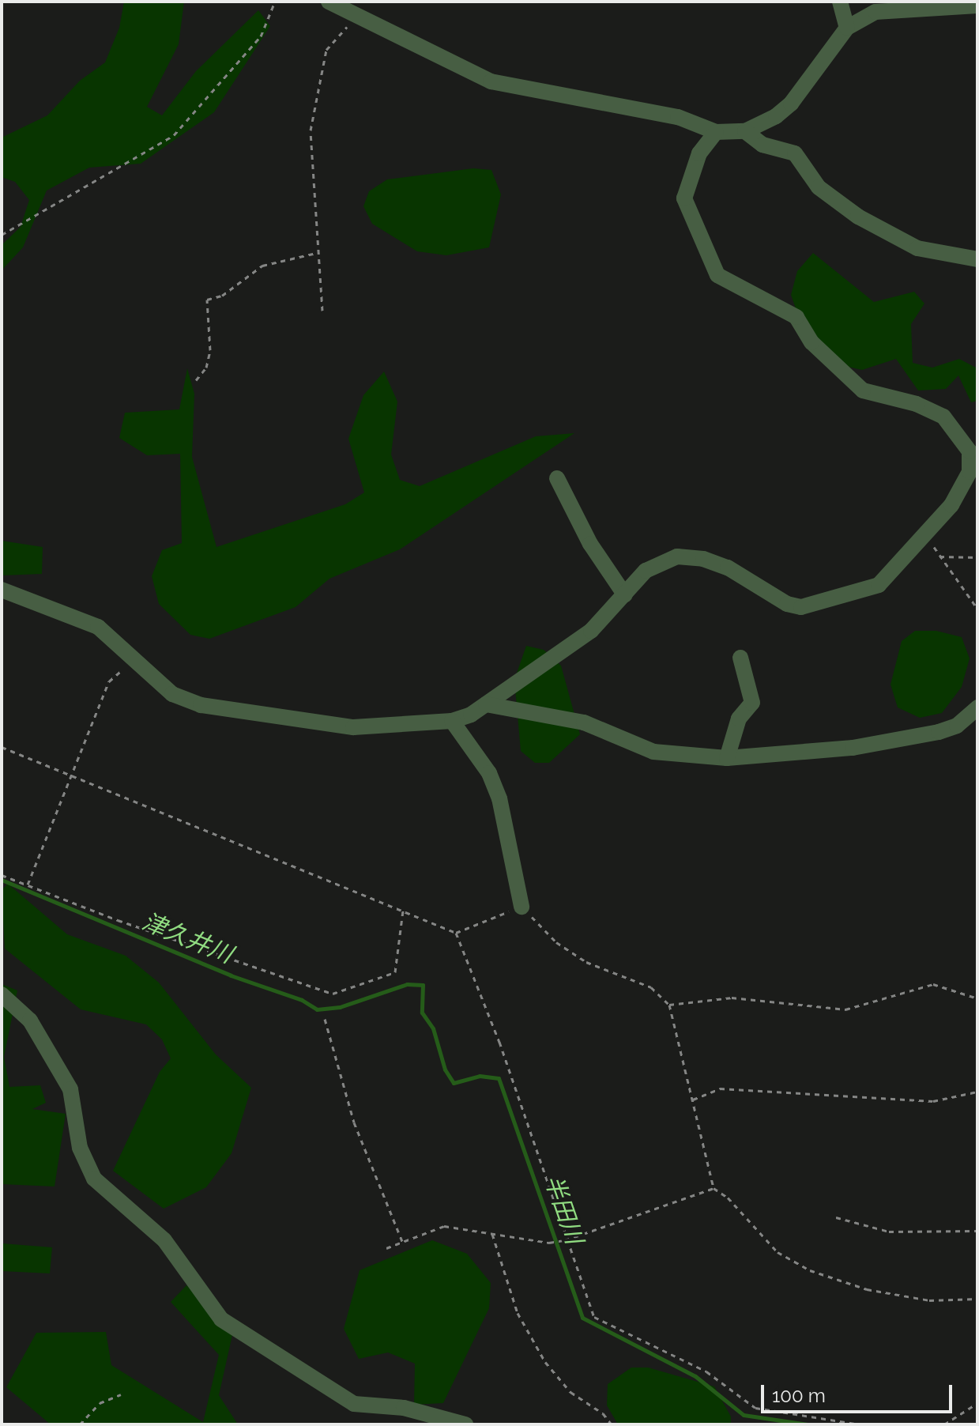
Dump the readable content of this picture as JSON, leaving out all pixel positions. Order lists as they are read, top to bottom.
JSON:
{
  "water": ["津久井川", "半田川"],
  "scale_bar": "100 m"
}
